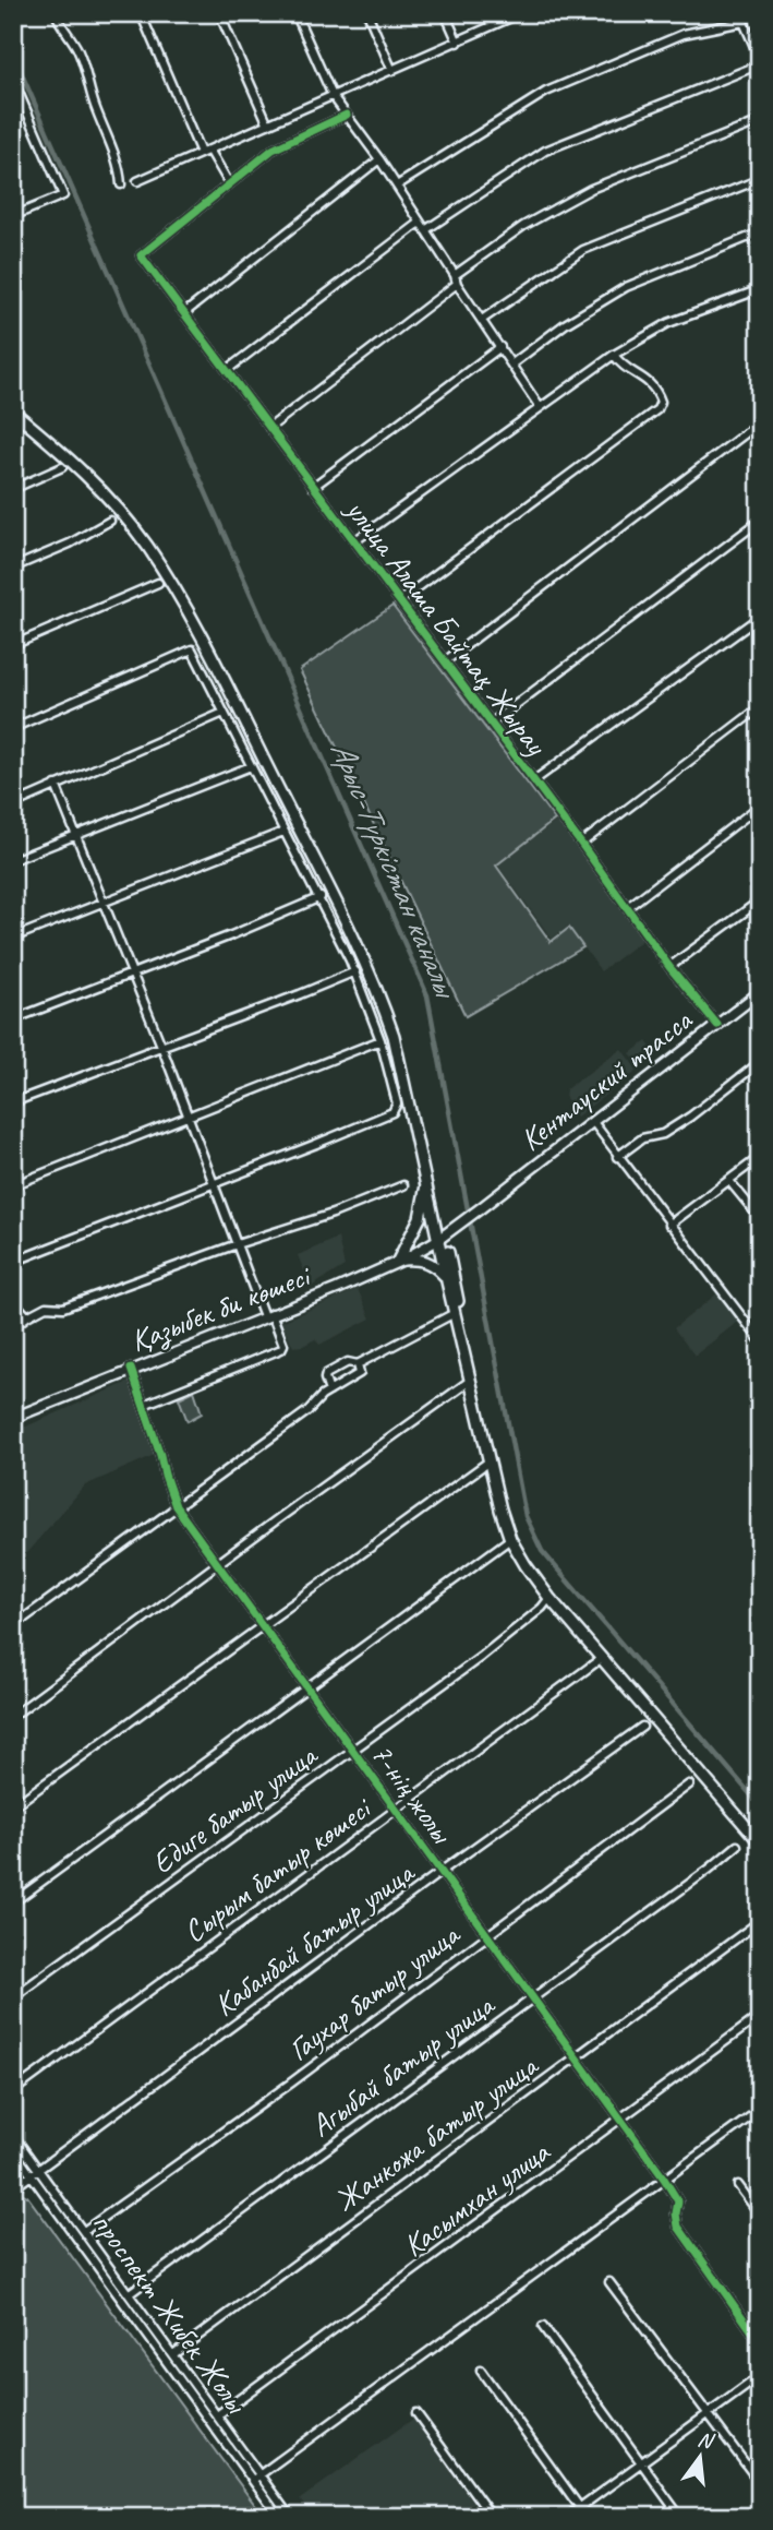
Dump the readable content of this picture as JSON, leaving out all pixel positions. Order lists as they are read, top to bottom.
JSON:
{
  "streets": {
    "main road": ["Кентауский трасса", "Қазыбек би көшесі"],
    "street": [
      "улица Алаша Байтақ Жырау",
      "7-нің жолы",
      "Едиге батыр улица",
      "Сырым батыр көшесі",
      "Кабанбай батыр улица",
      "Гаухар батыр улица",
      "Агыбай батыр улица",
      "Жанкожа батыр улица",
      "Касымхан улица",
      "проспект Жибек Жолы"
    ]
  },
  "crossings": [
    ["улица Алаша Байтақ Жырау", "Кентауский трасса"],
    ["Кентауский трасса", "Қазыбек би көшесі"],
    ["Қазыбек би көшесі", "7-нің жолы"],
    ["7-нің жолы", "Едиге батыр улица"],
    ["7-нің жолы", "Сырым батыр көшесі"],
    ["7-нің жолы", "Кабанбай батыр улица"],
    ["7-нің жолы", "Гаухар батыр улица"],
    ["7-нің жолы", "Агыбай батыр улица"],
    ["7-нің жолы", "Жанкожа батыр улица"],
    ["7-нің жолы", "Касымхан улица"],
    ["Кабанбай батыр улица", "проспект Жибек Жолы"],
    ["Гаухар батыр улица", "проспект Жибек Жолы"],
    ["Агыбай батыр улица", "проспект Жибек Жолы"],
    ["Жанкожа батыр улица", "проспект Жибек Жолы"],
    ["Касымхан улица", "проспект Жибек Жолы"]
  ],
  "water": ["Арыс-Түркістан каналы"],
  "north": "top"
}
